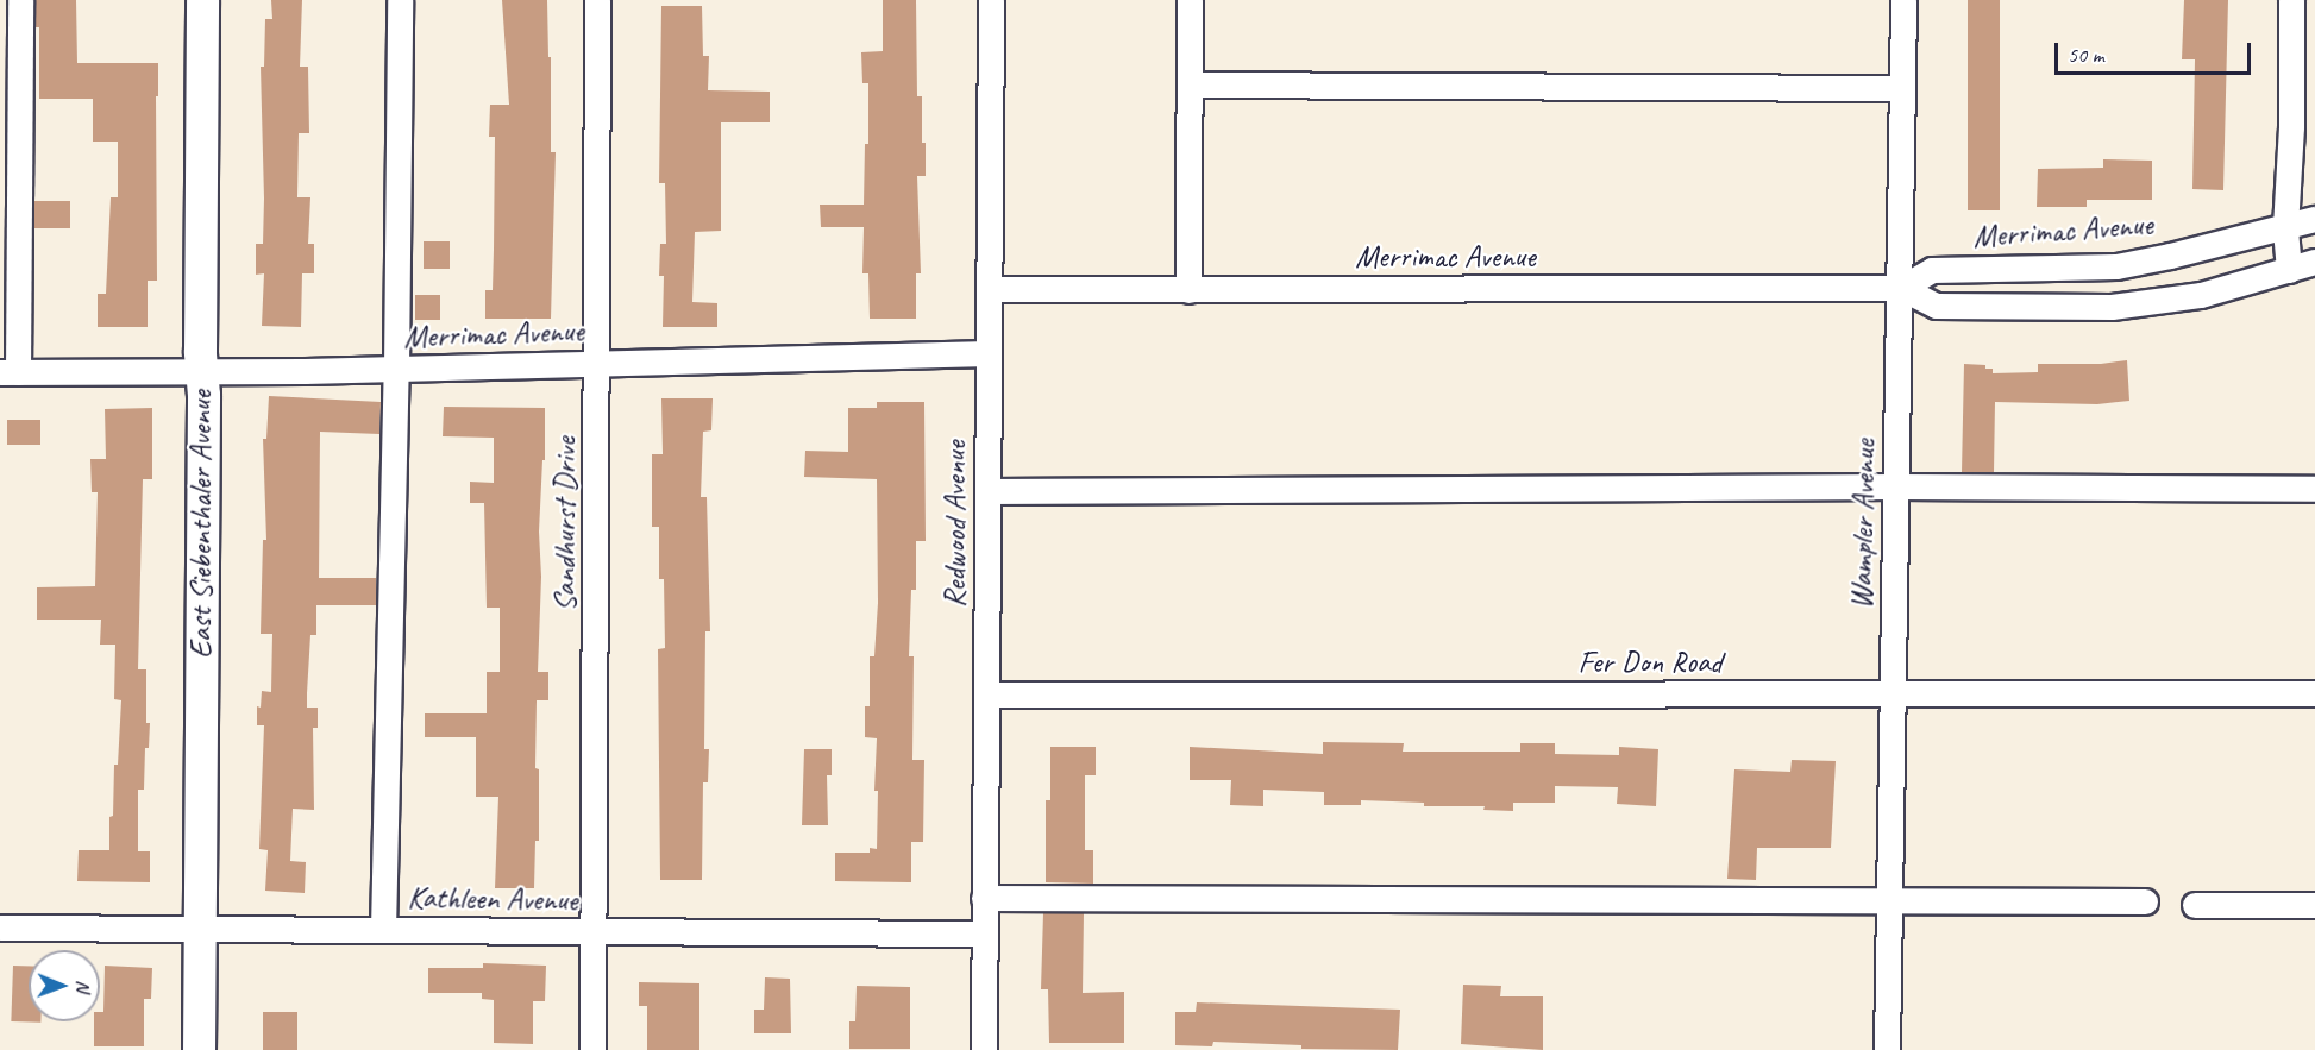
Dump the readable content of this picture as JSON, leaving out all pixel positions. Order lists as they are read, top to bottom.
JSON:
{
  "streets": {
    "main road": ["East Siebenthaler Avenue"],
    "street": [
      "Merrimac Avenue",
      "Sandhurst Drive",
      "Redwood Avenue",
      "Wampler Avenue",
      "Fer Don Road",
      "Kathleen Avenue"
    ]
  },
  "crossings": [
    ["Merrimac Avenue", "East Siebenthaler Avenue"],
    ["Merrimac Avenue", "Sandhurst Drive"],
    ["Merrimac Avenue", "Redwood Avenue"],
    ["Merrimac Avenue", "Wampler Avenue"],
    ["East Siebenthaler Avenue", "Kathleen Avenue"],
    ["Sandhurst Drive", "Kathleen Avenue"],
    ["Redwood Avenue", "Fer Don Road"],
    ["Redwood Avenue", "Kathleen Avenue"],
    ["Wampler Avenue", "Fer Don Road"]
  ],
  "scale_bar": "50 m",
  "north": "right"
}
